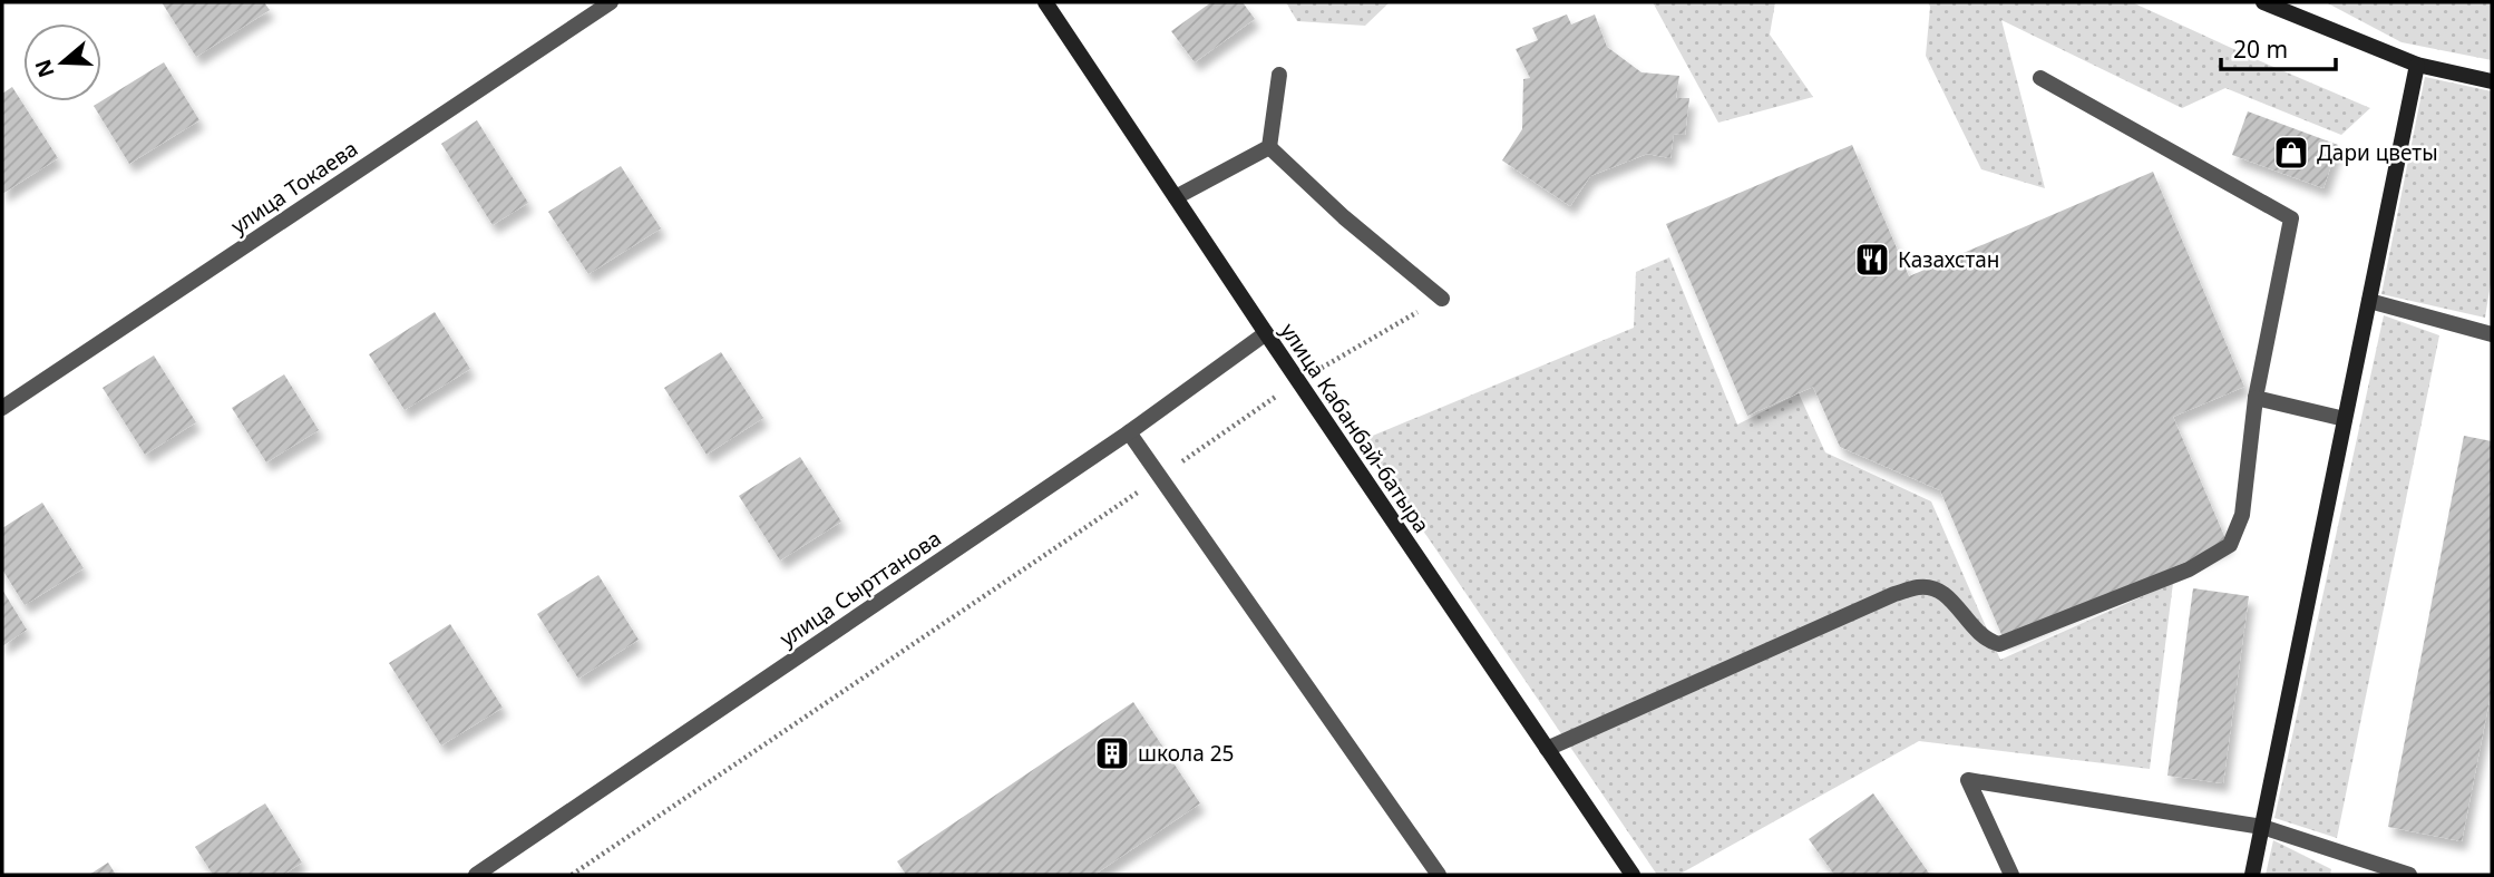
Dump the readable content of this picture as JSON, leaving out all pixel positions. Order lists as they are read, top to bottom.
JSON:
{
  "streets": {
    "main road": ["улица Кабанбай-батыра"],
    "street": ["улица Токаева", "улица Сырттанова"]
  },
  "crossings": [
    ["улица Кабанбай-батыра", "улица Сырттанова"]
  ],
  "places": {
    "shop": ["Дари цветы"],
    "restaurant": ["Казахстан"],
    "building": ["школа 25"]
  },
  "scale_bar": "20 m",
  "north": "left"
}
